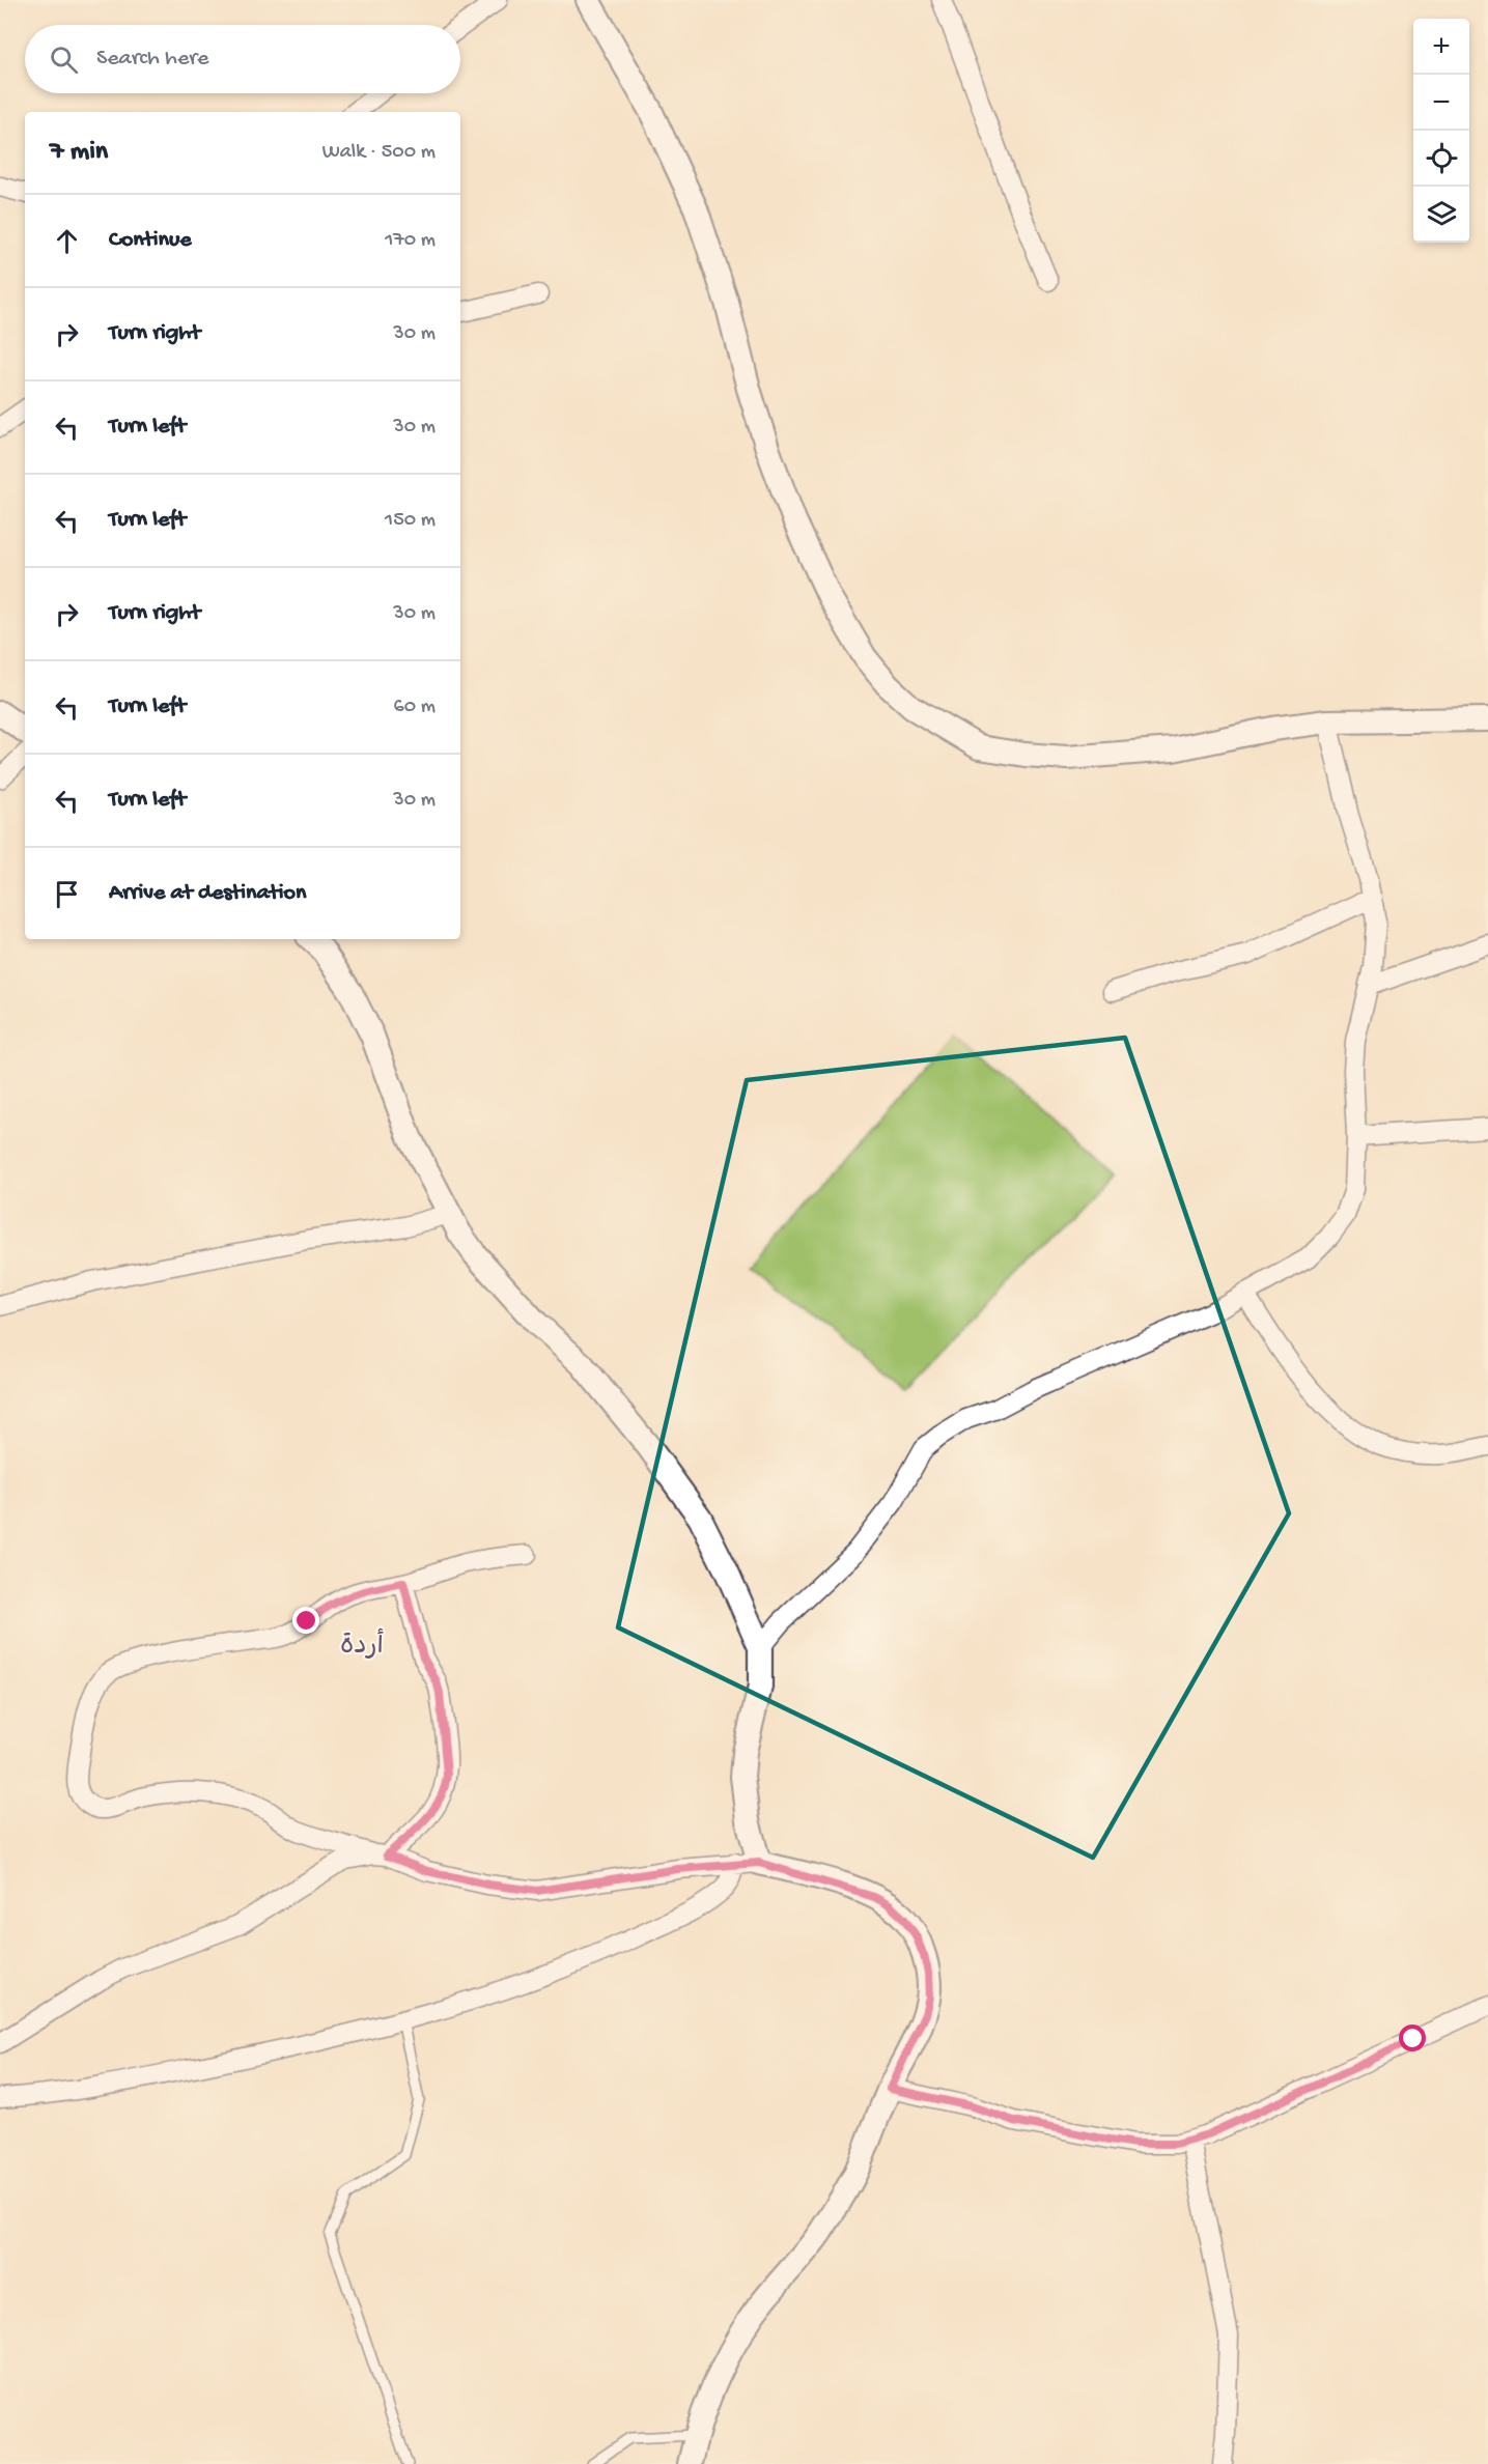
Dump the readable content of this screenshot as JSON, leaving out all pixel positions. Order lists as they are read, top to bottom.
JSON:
{
  "districts": ["أردة"],
  "page": {
    "map_buttons": ["+", "−"],
    "search": "Search here",
    "heading": ["7 min", "Walk · 500 m"],
    "list": [
      ["Continue", "170 m"],
      ["Turn right", "30 m"],
      ["Turn left", "30 m"],
      ["Turn left", "150 m"],
      ["Turn right", "30 m"],
      ["Turn left", "60 m"],
      ["Turn left", "30 m"],
      "Arrive at destination"
    ]
  }
}
